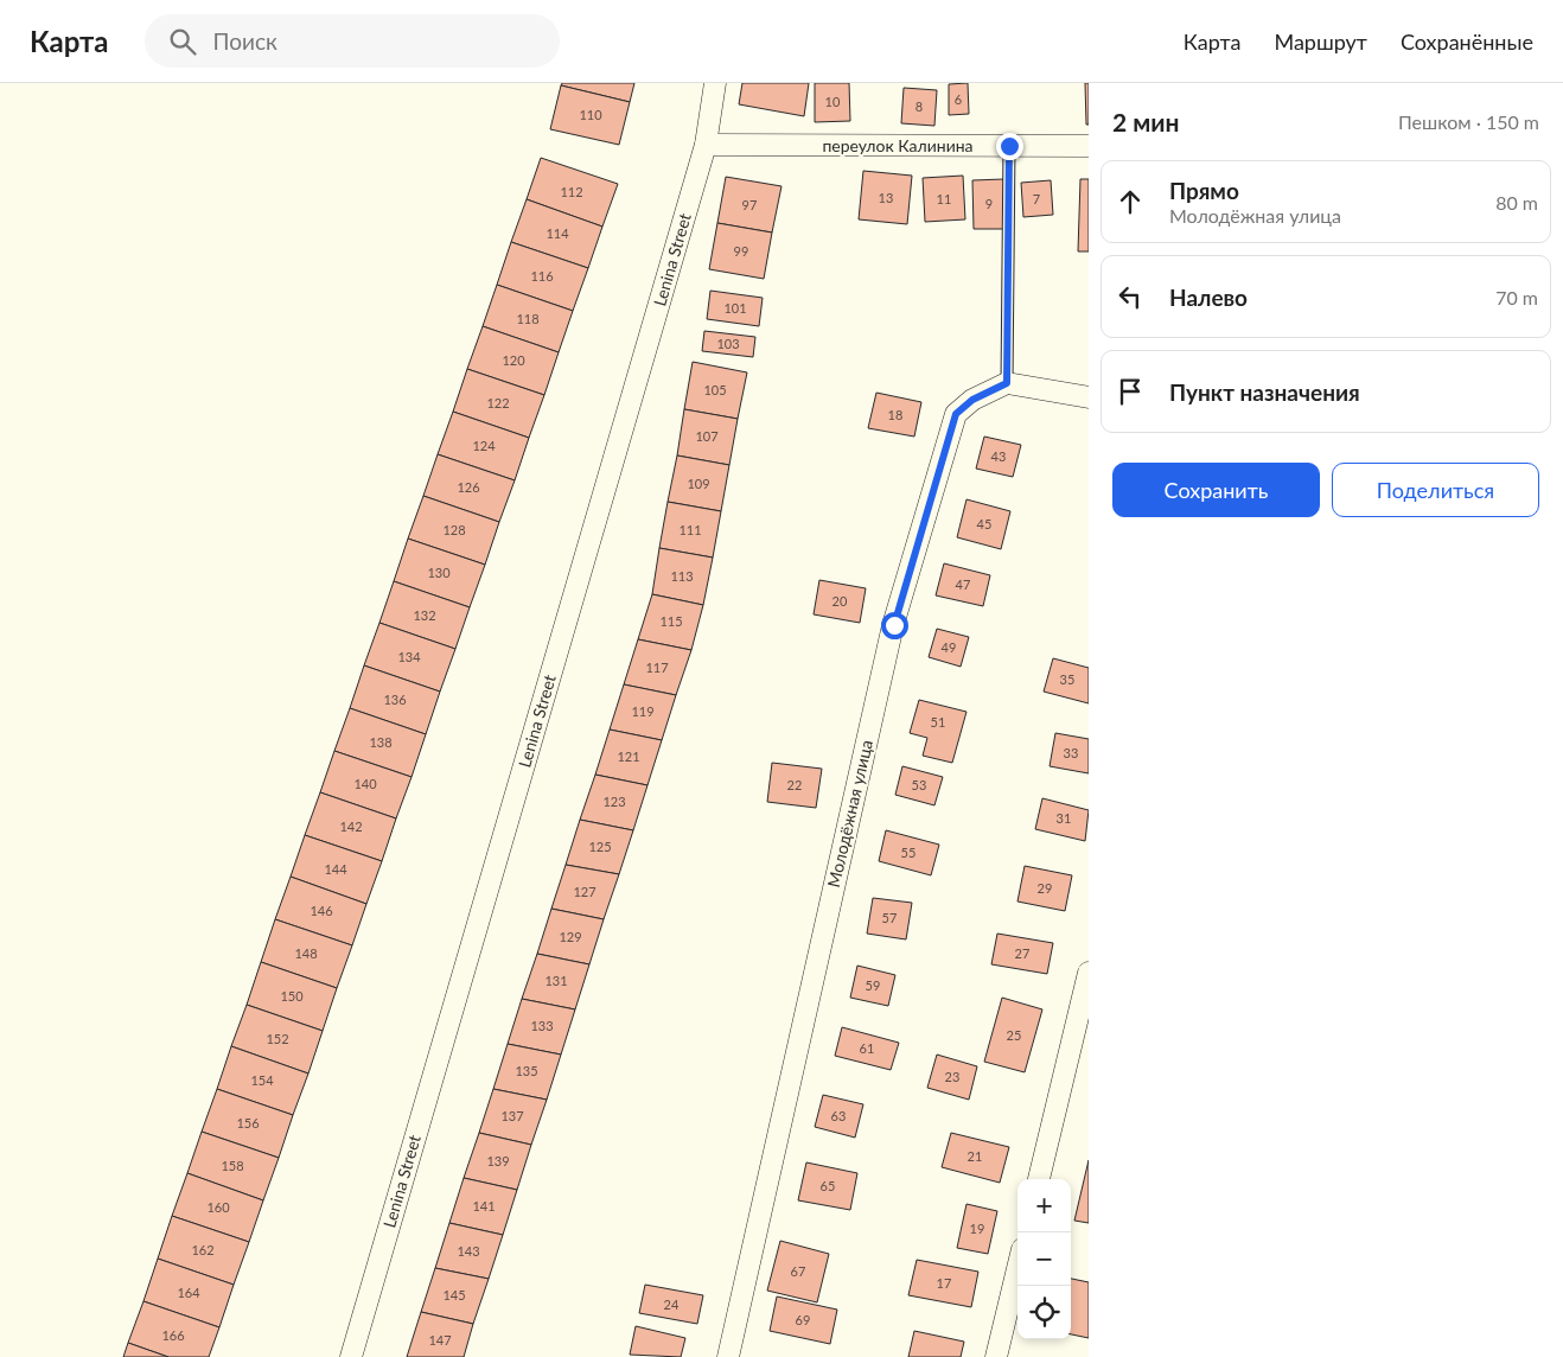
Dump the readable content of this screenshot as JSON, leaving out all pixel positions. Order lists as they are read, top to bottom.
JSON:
{
  "streets": {
    "street": ["переулок Калинина", "Lenina Street", "Молодёжная улица"]
  },
  "crossings": [
    ["переулок Калинина", "Lenina Street"]
  ],
  "house_numbers": [
    "6",
    "10",
    "8",
    "110",
    "112",
    "13",
    "11",
    "7",
    "9",
    "97",
    "114",
    "99",
    "116",
    "101",
    "118",
    "103",
    "120",
    "105",
    "122",
    "18",
    "107",
    "124",
    "43",
    "109",
    "126",
    "45",
    "128",
    "111",
    "130",
    "113",
    "47",
    "20",
    "132",
    "115",
    "49",
    "134",
    "117",
    "35",
    "136",
    "119",
    "51",
    "138",
    "33",
    "121",
    "140",
    "22",
    "53",
    "123",
    "31",
    "142",
    "125",
    "55",
    "144",
    "29",
    "127",
    "146",
    "57",
    "129",
    "148",
    "27",
    "131",
    "59",
    "150",
    "133",
    "25",
    "152",
    "61",
    "135",
    "23",
    "154",
    "137",
    "63",
    "156",
    "21",
    "139",
    "158",
    "65",
    "141",
    "160",
    "19",
    "162",
    "143",
    "67",
    "17",
    "164",
    "145",
    "24",
    "69",
    "166",
    "147"
  ],
  "page": {
    "header": "Карта",
    "search": "Поиск",
    "nav": ["Карта", "Маршрут", "Сохранённые"],
    "heading": ["2 мин", "Пешком · 150 m"],
    "list": [
      ["Прямо", "Молодёжная улица", "80 m"],
      ["Налево", "70 m"],
      "Пункт назначения"
    ],
    "buttons": ["Сохранить", "Поделиться"],
    "map_buttons": ["+", "−"]
  }
}
